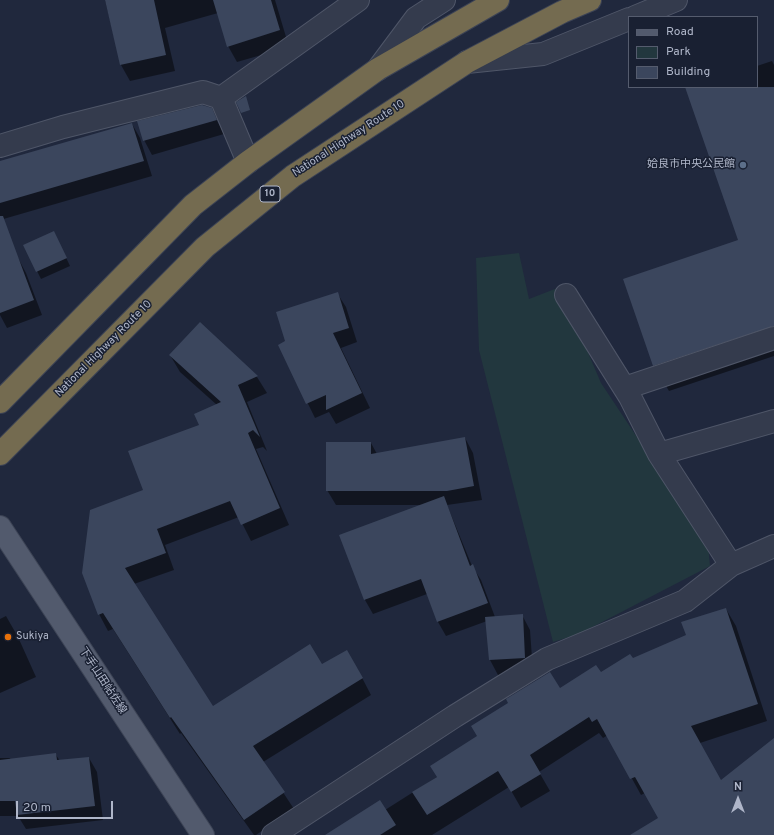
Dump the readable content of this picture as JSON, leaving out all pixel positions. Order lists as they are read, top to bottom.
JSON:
{
  "streets": {
    "highway": ["National Highway Route 10", "10"],
    "main road": ["下手山田帖佐線"]
  },
  "places": ["姶良市中央公民館", "Sukiya"],
  "legend": ["Road", "Park", "Building"],
  "scale_bar": "20 m",
  "north": "top"
}
